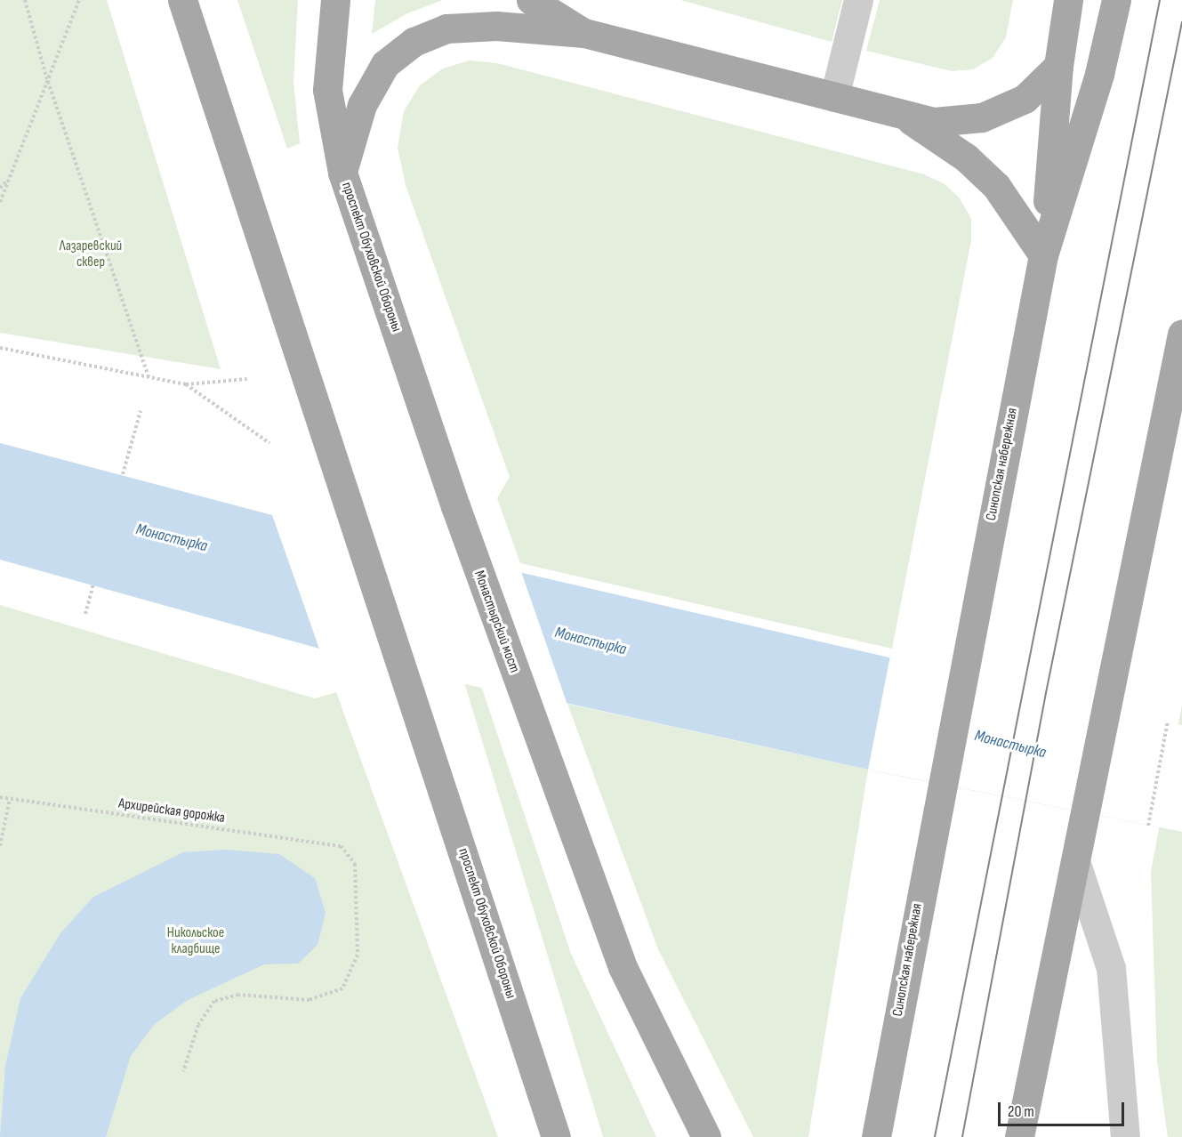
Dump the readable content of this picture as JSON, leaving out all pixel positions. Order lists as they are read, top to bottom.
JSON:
{
  "streets": {
    "main road": ["проспект Обуховской Обороны", "Синопская набережная", "Монастырский мост"],
    "path": ["Архирейская дорожка"]
  },
  "crossings": [
    ["проспект Обуховской Обороны", "Монастырский мост"]
  ],
  "water": ["Монастырка"],
  "parks": ["Лазаревский сквер", "Никольское кладбище"],
  "scale_bar": "20 m"
}
